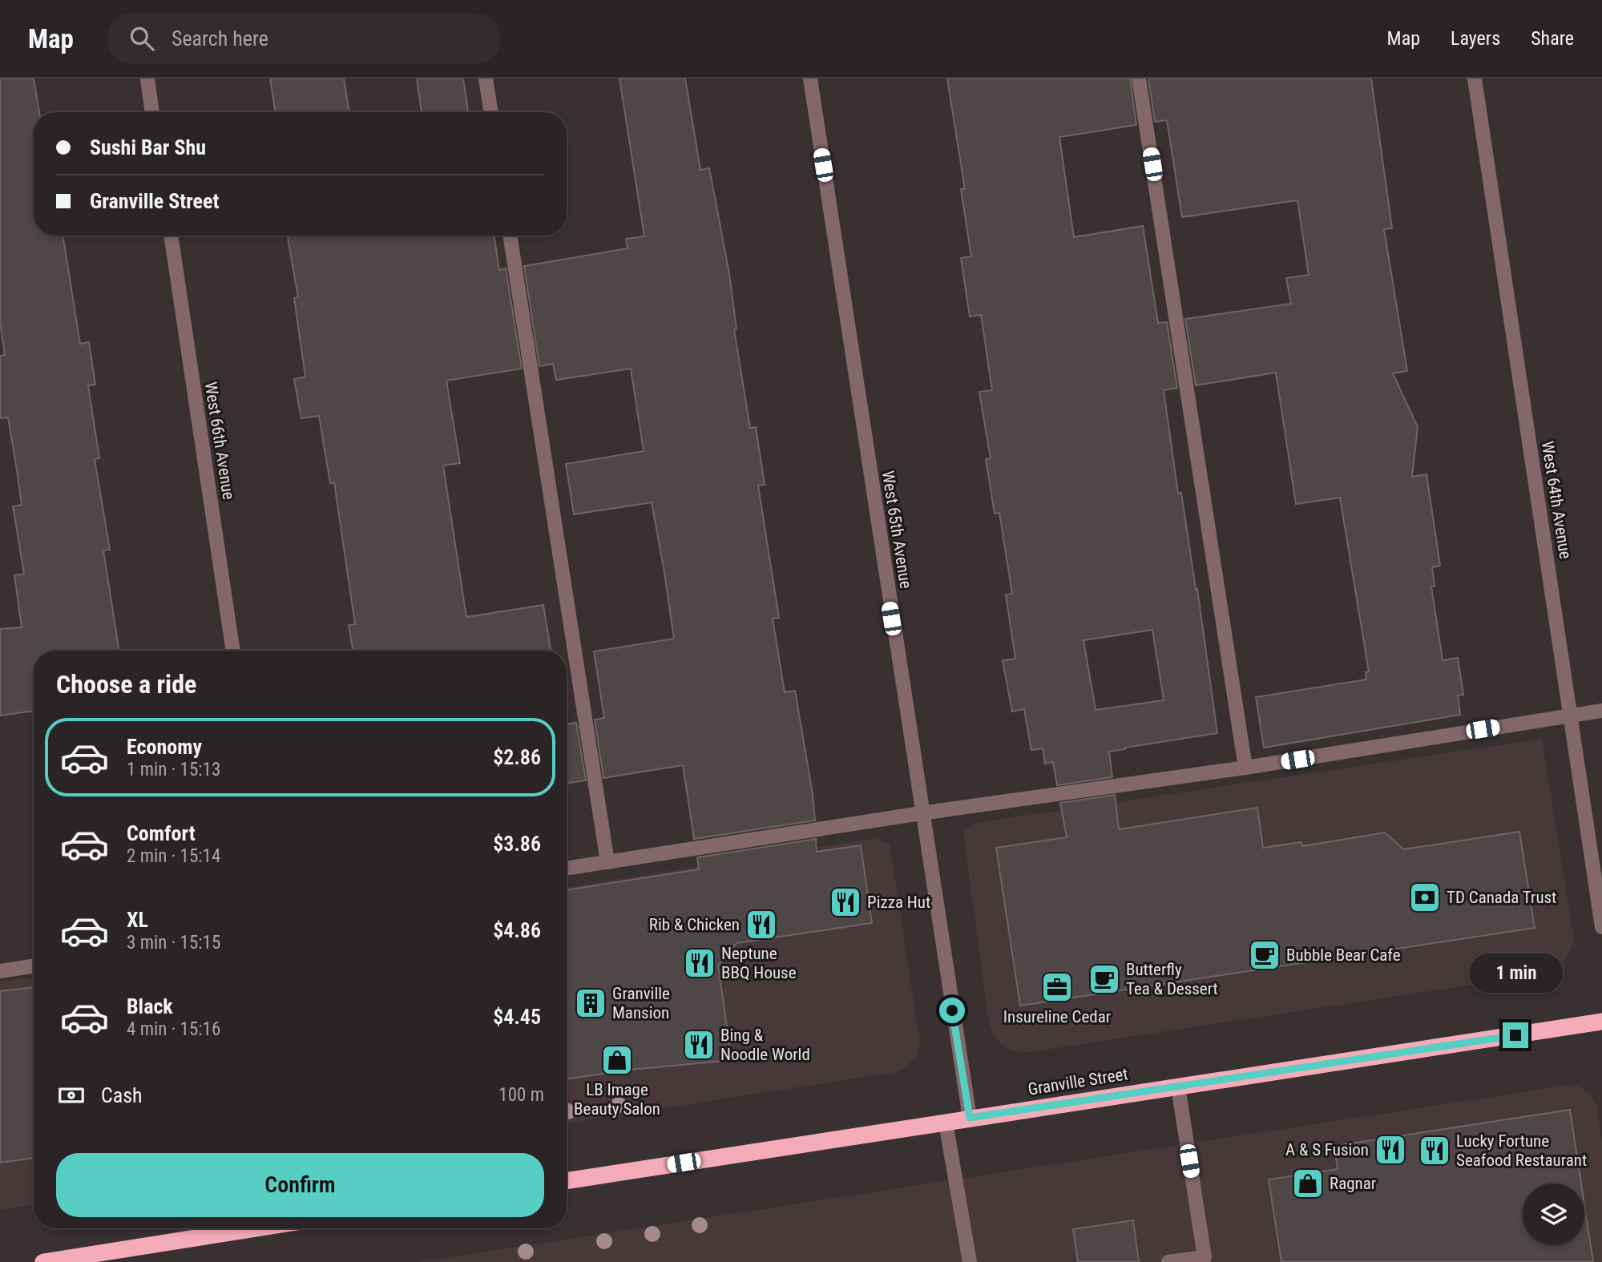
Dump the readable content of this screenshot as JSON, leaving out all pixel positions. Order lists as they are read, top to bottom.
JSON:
{
  "streets": {
    "highway": ["Granville Street"],
    "street": ["West 66th Avenue", "West 64th Avenue", "West 65th Avenue"]
  },
  "crossings": [
    ["West 65th Avenue", "Granville Street"]
  ],
  "places": {
    "bank": ["TD Canada Trust"],
    "restaurant": [
      "Pizza Hut",
      "Rib & Chicken",
      "Neptune BBQ House",
      "Bing & Noodle World",
      "A & S Fusion",
      "Lucky Fortune Seafood Restaurant"
    ],
    "cafe": ["Bubble Bear Cafe", "Butterfly Tea & Dessert"],
    "office": ["Insureline Cedar"],
    "building": ["Granville Mansion"],
    "shop": ["LB Image Beauty Salon", "Ragnar"]
  },
  "page": {
    "header": "Map",
    "search": "Search here",
    "nav": ["Map", "Layers", "Share"],
    "banner": ["Sushi Bar Shu", "Granville Street"],
    "heading": "Choose a ride",
    "list": [
      {
        "name": "Economy",
        "note": "1 min · 15:13",
        "value": "$2.86"
      },
      {
        "name": "Comfort",
        "note": "2 min · 15:14",
        "value": "$3.86"
      },
      {
        "name": "XL",
        "note": "3 min · 15:15",
        "value": "$4.86"
      },
      {
        "name": "Black",
        "note": "4 min · 15:16",
        "value": "$4.45"
      }
    ],
    "bubble": "1 min",
    "pay": ["Cash", "100 m"],
    "buttons": "Confirm"
  }
}
